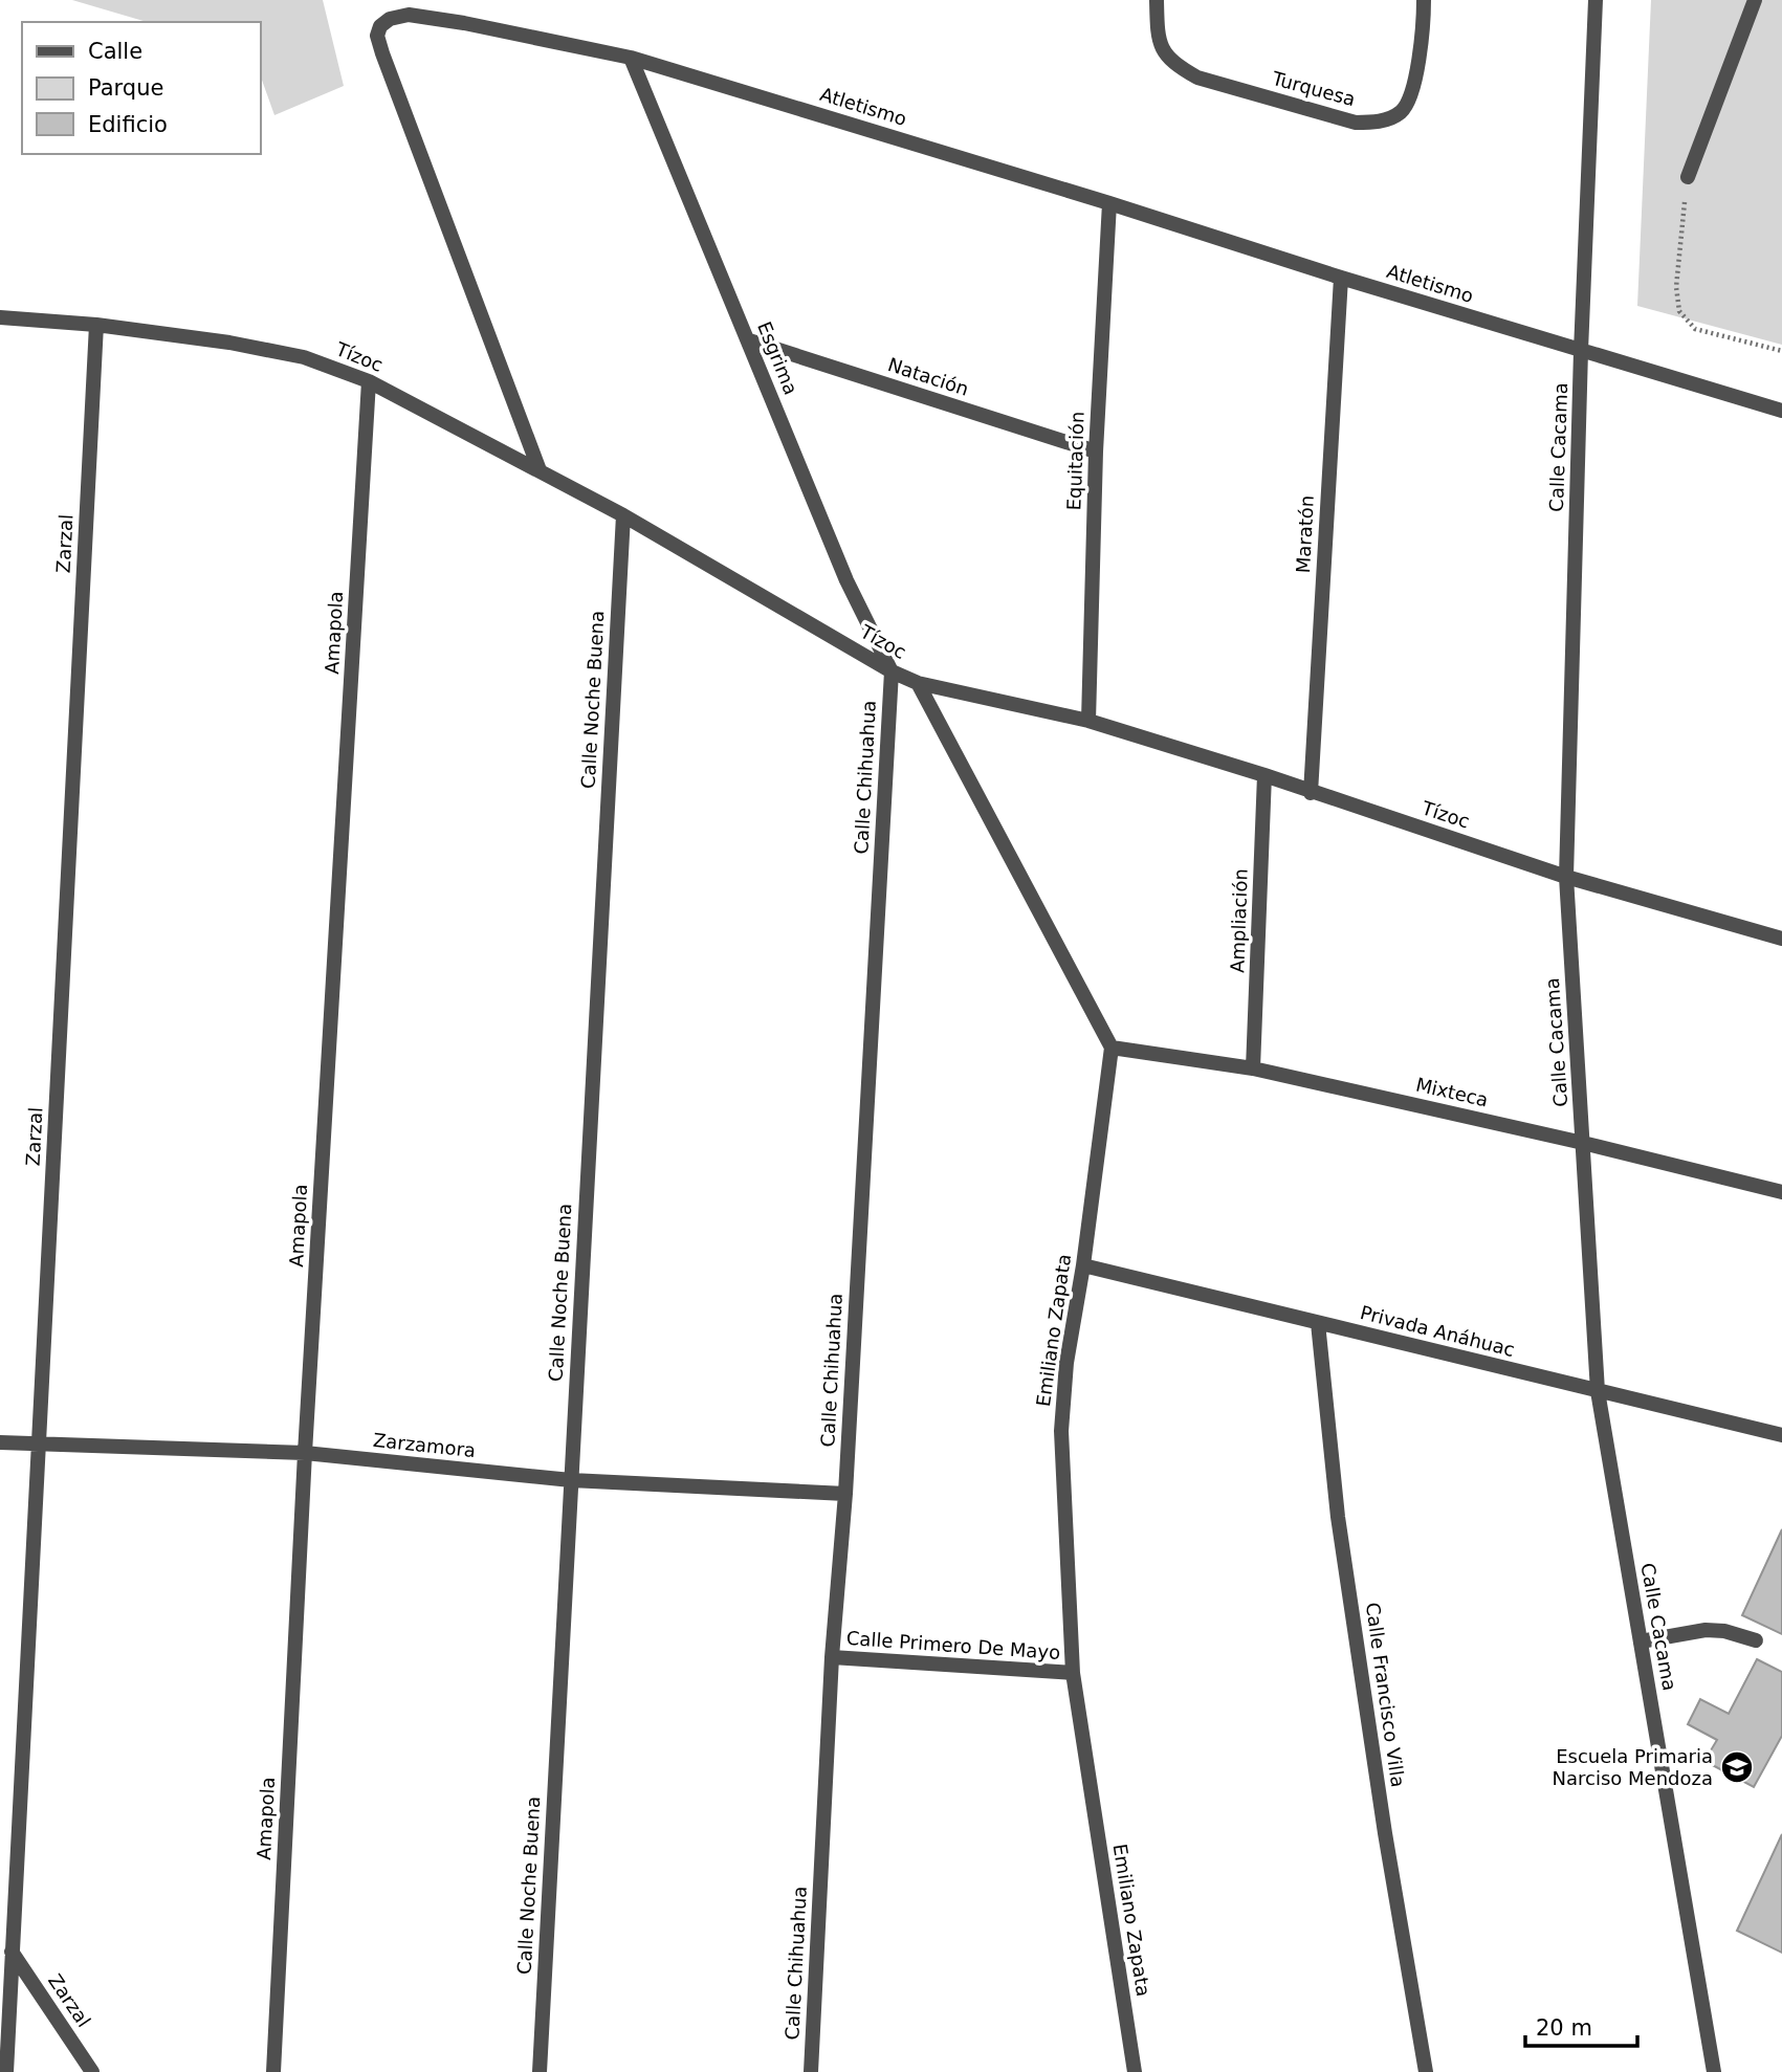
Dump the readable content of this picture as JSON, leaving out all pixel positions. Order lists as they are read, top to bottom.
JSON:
{
  "streets": {
    "street": [
      "Turquesa",
      "Atletismo",
      "Tízoc",
      "Esgrima",
      "Natación",
      "Calle Cacama",
      "Equitación",
      "Maratón",
      "Zarzal",
      "Amapola",
      "Calle Noche Buena",
      "Calle Chihuahua",
      "Ampliación",
      "Mixteca",
      "Emiliano Zapata",
      "Privada Anáhuac",
      "Zarzamora",
      "Calle Primero De Mayo",
      "Calle Francisco Villa"
    ]
  },
  "crossings": [
    ["Atletismo", "Tízoc"],
    ["Atletismo", "Esgrima"],
    ["Atletismo", "Calle Cacama"],
    ["Atletismo", "Equitación"],
    ["Atletismo", "Maratón"],
    ["Tízoc", "Esgrima"],
    ["Tízoc", "Calle Cacama"],
    ["Tízoc", "Equitación"],
    ["Tízoc", "Maratón"],
    ["Tízoc", "Zarzal"],
    ["Tízoc", "Amapola"],
    ["Tízoc", "Calle Noche Buena"],
    ["Tízoc", "Calle Chihuahua"],
    ["Tízoc", "Ampliación"],
    ["Esgrima", "Natación"],
    ["Esgrima", "Calle Chihuahua"],
    ["Natación", "Equitación"],
    ["Calle Cacama", "Mixteca"],
    ["Calle Cacama", "Privada Anáhuac"],
    ["Zarzal", "Zarzamora"],
    ["Amapola", "Zarzamora"],
    ["Calle Noche Buena", "Zarzamora"],
    ["Calle Chihuahua", "Zarzamora"],
    ["Calle Chihuahua", "Calle Primero De Mayo"],
    ["Ampliación", "Mixteca"],
    ["Mixteca", "Emiliano Zapata"],
    ["Emiliano Zapata", "Privada Anáhuac"],
    ["Emiliano Zapata", "Calle Primero De Mayo"],
    ["Privada Anáhuac", "Calle Francisco Villa"]
  ],
  "places": {
    "school or university": ["Escuela Primaria Narciso Mendoza"]
  },
  "legend": ["Calle", "Parque", "Edificio"],
  "scale_bar": "20 m"
}
